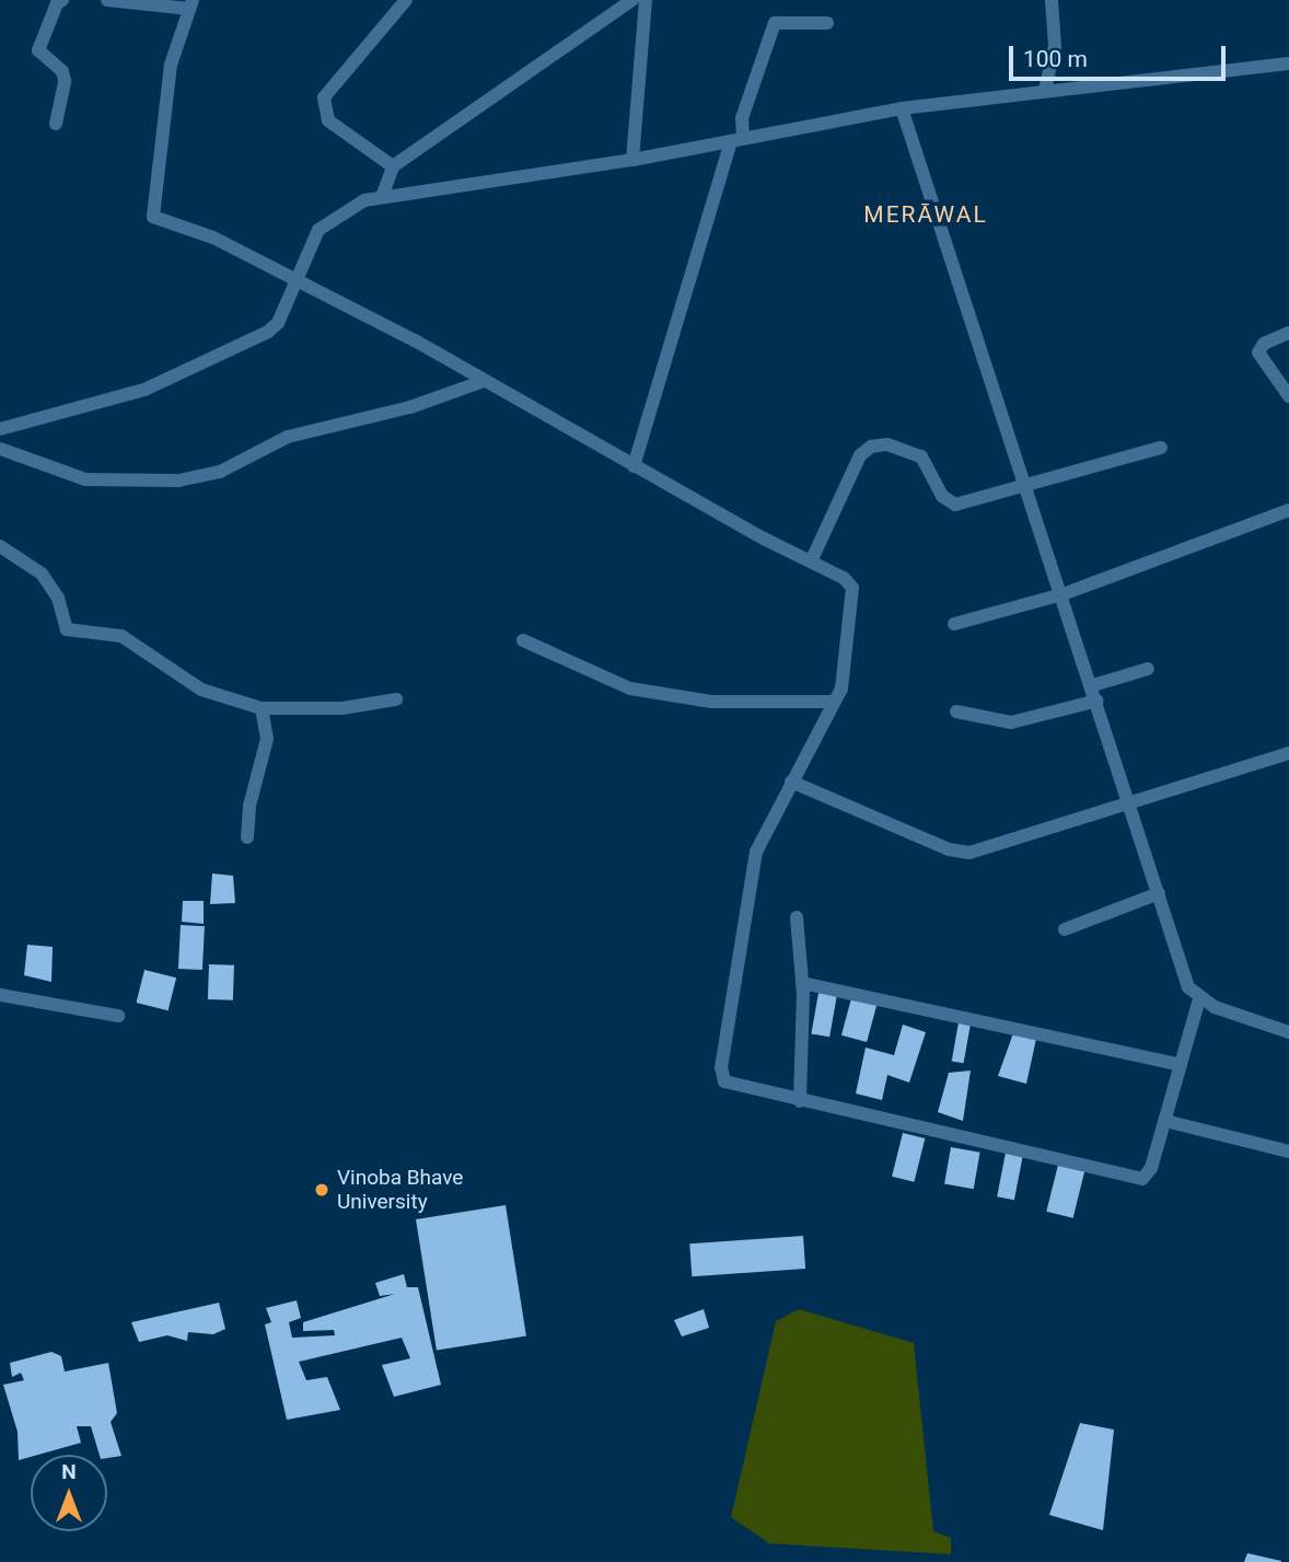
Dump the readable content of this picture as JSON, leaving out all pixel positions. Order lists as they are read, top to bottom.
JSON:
{
  "districts": ["MERĀWAL"],
  "places": ["Vinoba Bhave University"],
  "scale_bar": "100 m",
  "north": "top"
}
